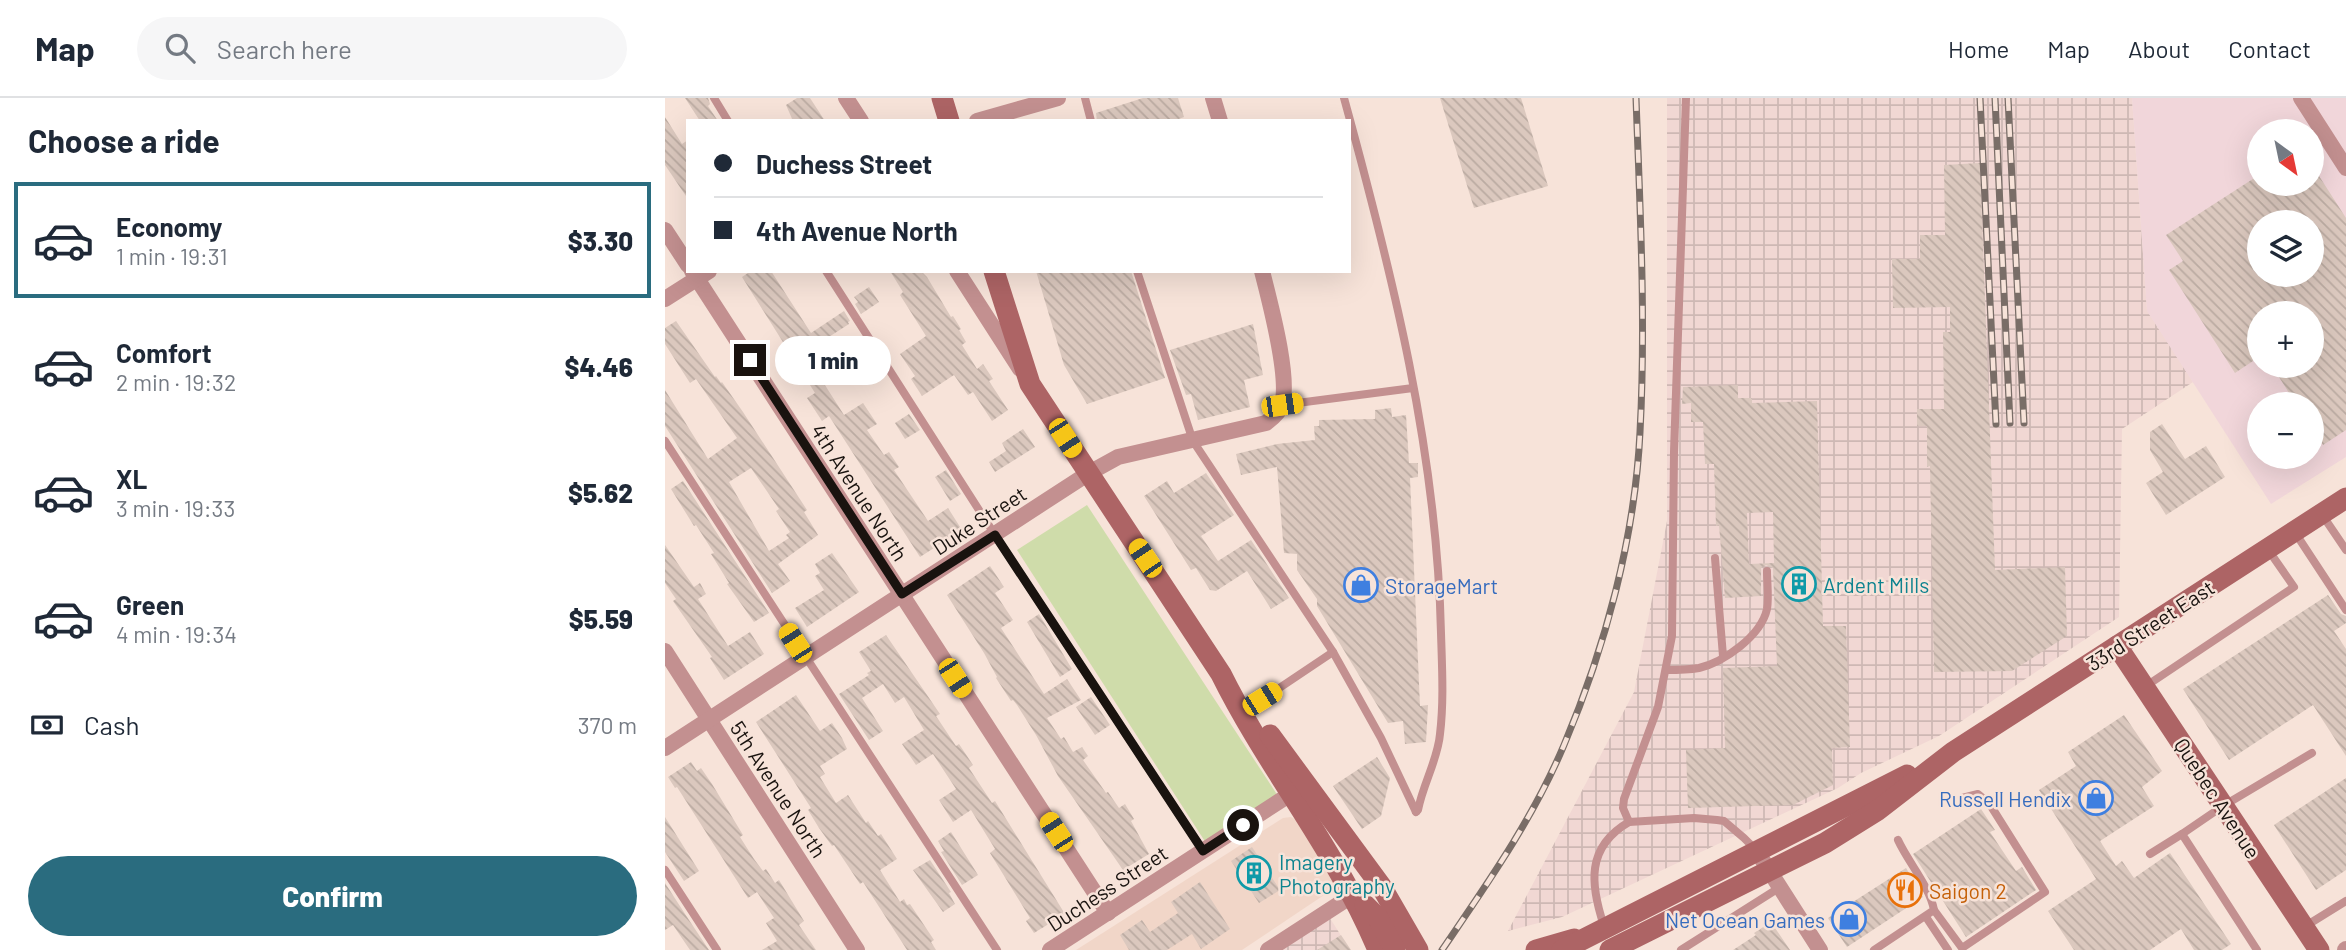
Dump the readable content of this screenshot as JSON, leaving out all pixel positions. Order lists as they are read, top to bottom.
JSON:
{
  "streets": {
    "main road": ["33rd Street East", "Quebec Avenue"],
    "street": [
      "4th Avenue North",
      "Duke Street",
      "5th Avenue North",
      "Duchess Street"
    ]
  },
  "crossings": [
    ["4th Avenue North", "Duke Street"],
    ["4th Avenue North", "Duchess Street"],
    ["Duke Street", "5th Avenue North"],
    ["33rd Street East", "Quebec Avenue"]
  ],
  "places": {
    "building": ["Ardent Mills", "Imagery Photography"],
    "shop": ["StorageMart", "Russell Hendix", "Net Ocean Games"],
    "restaurant": ["Saigon 2"]
  },
  "north": "bottom right",
  "page": {
    "header": "Map",
    "search": "Search here",
    "nav": [
      "Home",
      "Map",
      "About",
      "Contact"
    ],
    "heading": "Choose a ride",
    "map_buttons": ["+", "−"],
    "banner": ["Duchess Street", "4th Avenue North"],
    "list": [
      {
        "name": "Economy",
        "note": "1 min · 19:31",
        "value": "$3.30"
      },
      {
        "name": "Comfort",
        "note": "2 min · 19:32",
        "value": "$4.46"
      },
      {
        "name": "XL",
        "note": "3 min · 19:33",
        "value": "$5.62"
      },
      {
        "name": "Green",
        "note": "4 min · 19:34",
        "value": "$5.59"
      }
    ],
    "bubble": "1 min",
    "pay": ["Cash", "370 m"],
    "buttons": "Confirm"
  }
}
